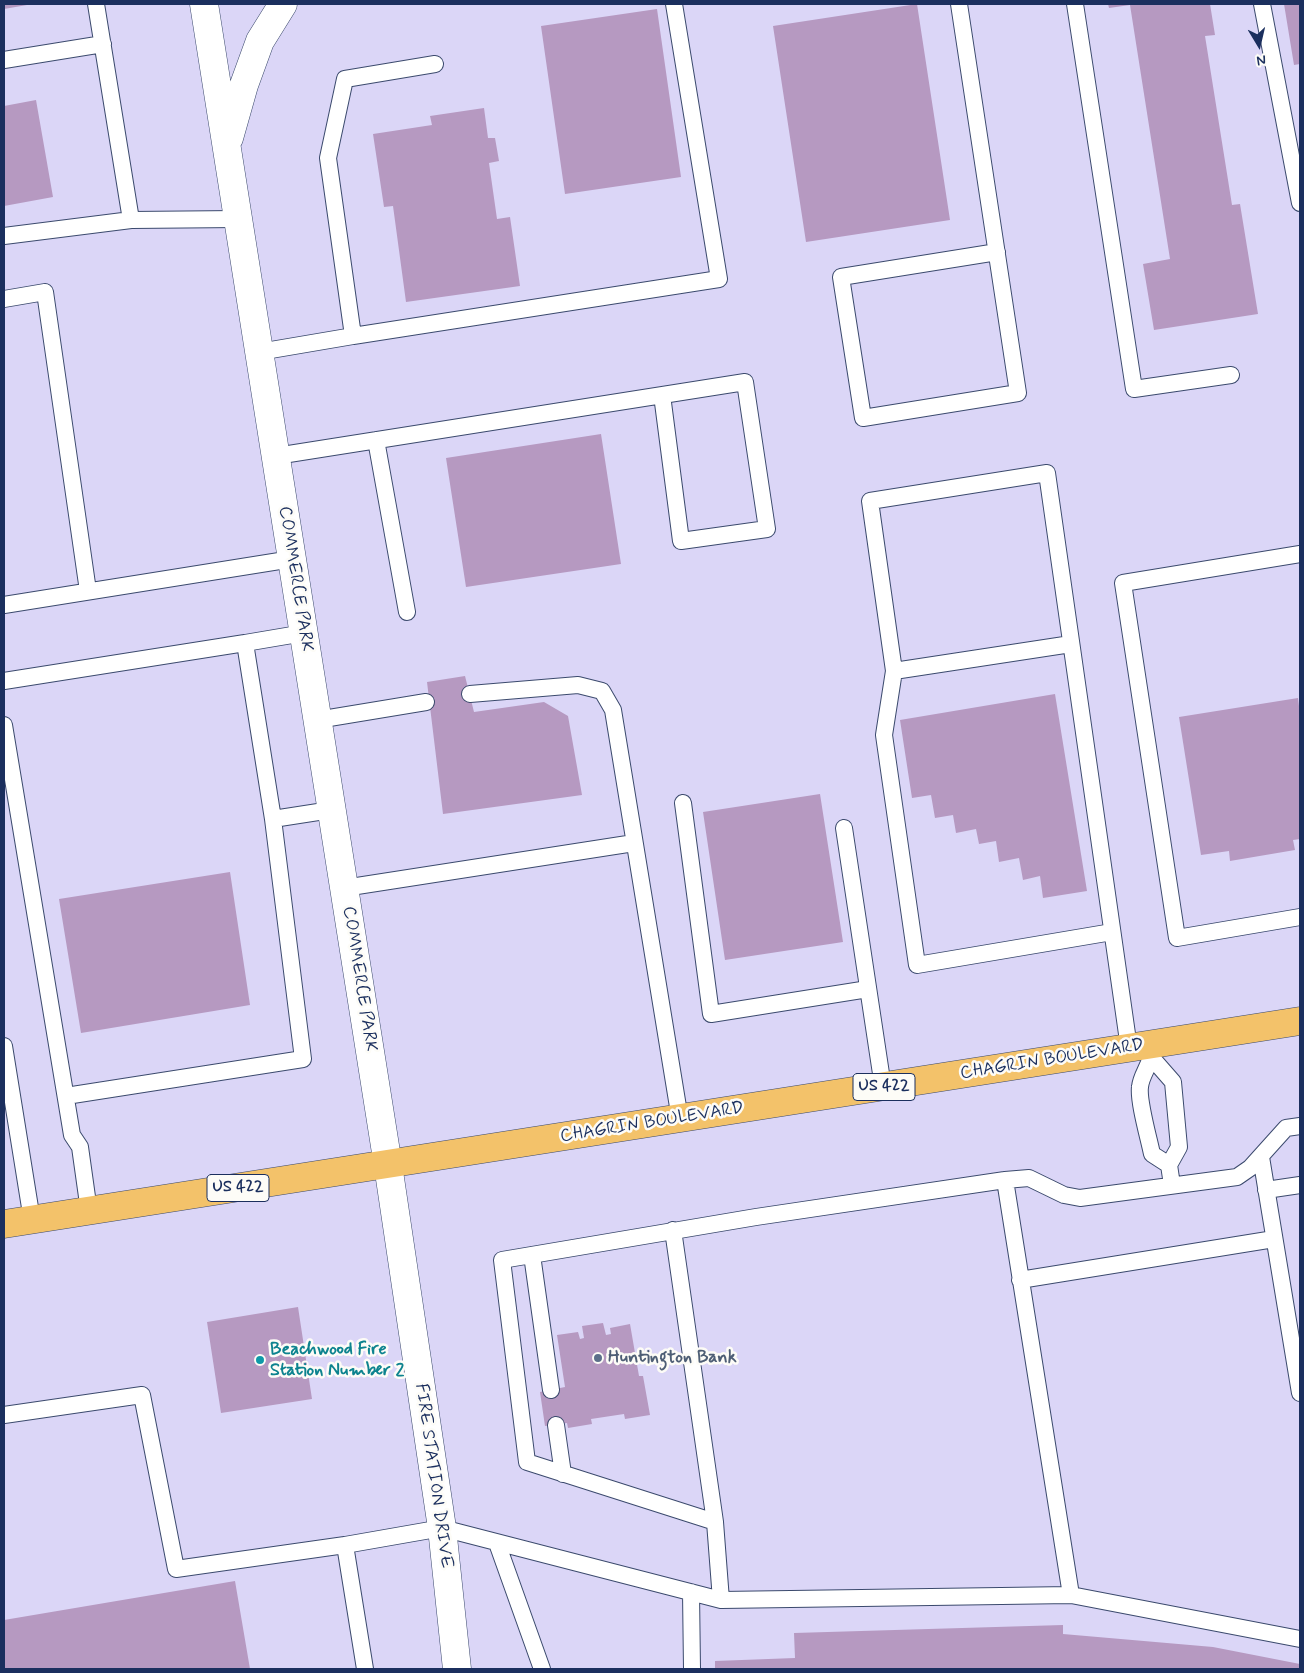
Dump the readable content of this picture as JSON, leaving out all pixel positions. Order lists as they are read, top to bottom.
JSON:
{
  "streets": {
    "main road": ["CHAGRIN BOULEVARD", "US 422"],
    "street": ["COMMERCE PARK", "FIRE STATION DRIVE"]
  },
  "crossings": [
    ["COMMERCE PARK", "CHAGRIN BOULEVARD"],
    ["COMMERCE PARK", "FIRE STATION DRIVE"],
    ["CHAGRIN BOULEVARD", "FIRE STATION DRIVE"]
  ],
  "places": ["Huntington Bank", "Beachwood Fire Station Number 2"],
  "north": "bottom"
}
